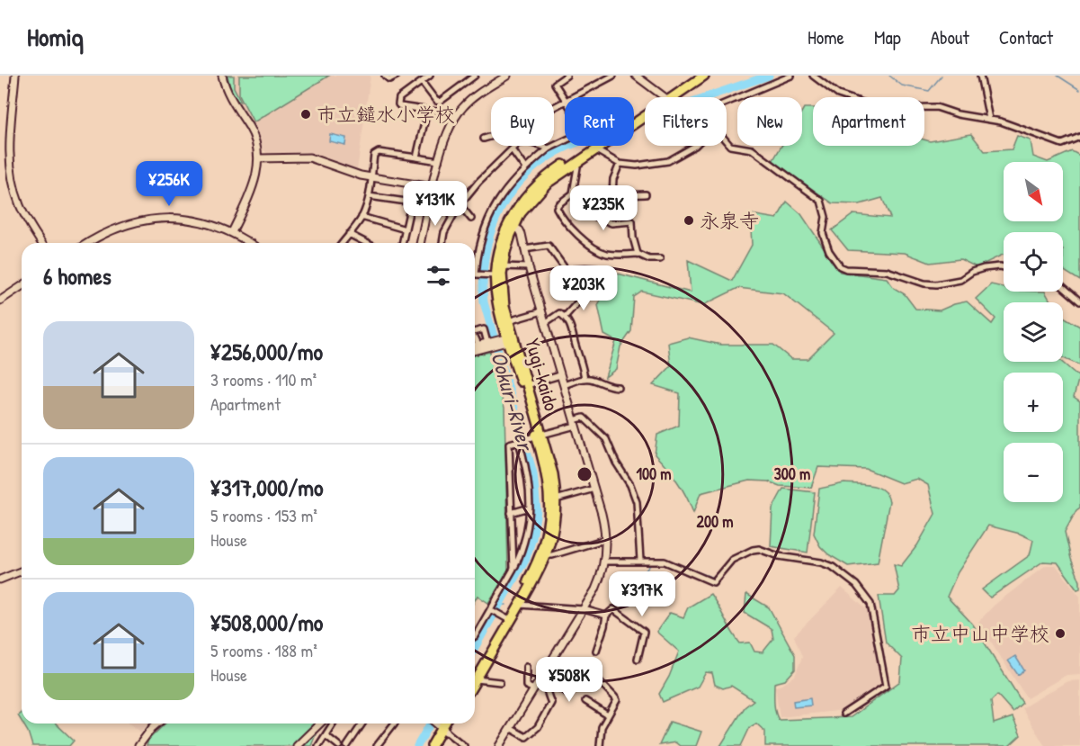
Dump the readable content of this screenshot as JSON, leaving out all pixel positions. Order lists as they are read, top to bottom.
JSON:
{
  "streets": {
    "main road": ["Yugi-kaido"]
  },
  "water": ["Ookuri-River"],
  "places": ["市立鑓水小学校", "永泉寺", "市立中山中学校"],
  "north": "bottom right",
  "page": {
    "header": "Homiq",
    "nav": [
      "Home",
      "Map",
      "About",
      "Contact"
    ],
    "chip": [
      "Buy",
      "Rent",
      "Filters",
      "New",
      "Apartment"
    ],
    "price": [
      "¥256K",
      "¥131K",
      "¥235K",
      "¥203K",
      "¥317K",
      "¥508K"
    ],
    "map_buttons": ["+", "−"],
    "heading": "6 homes",
    "list": [
      {
        "name": "¥256,000/mo",
        "note": "3 rooms · 110 m² · Apartment"
      },
      {
        "name": "¥317,000/mo",
        "note": "5 rooms · 153 m² · House"
      },
      {
        "name": "¥508,000/mo",
        "note": "5 rooms · 188 m² · House"
      }
    ]
  },
  "rings": ["100 m", "300 m", "200 m"]
}
